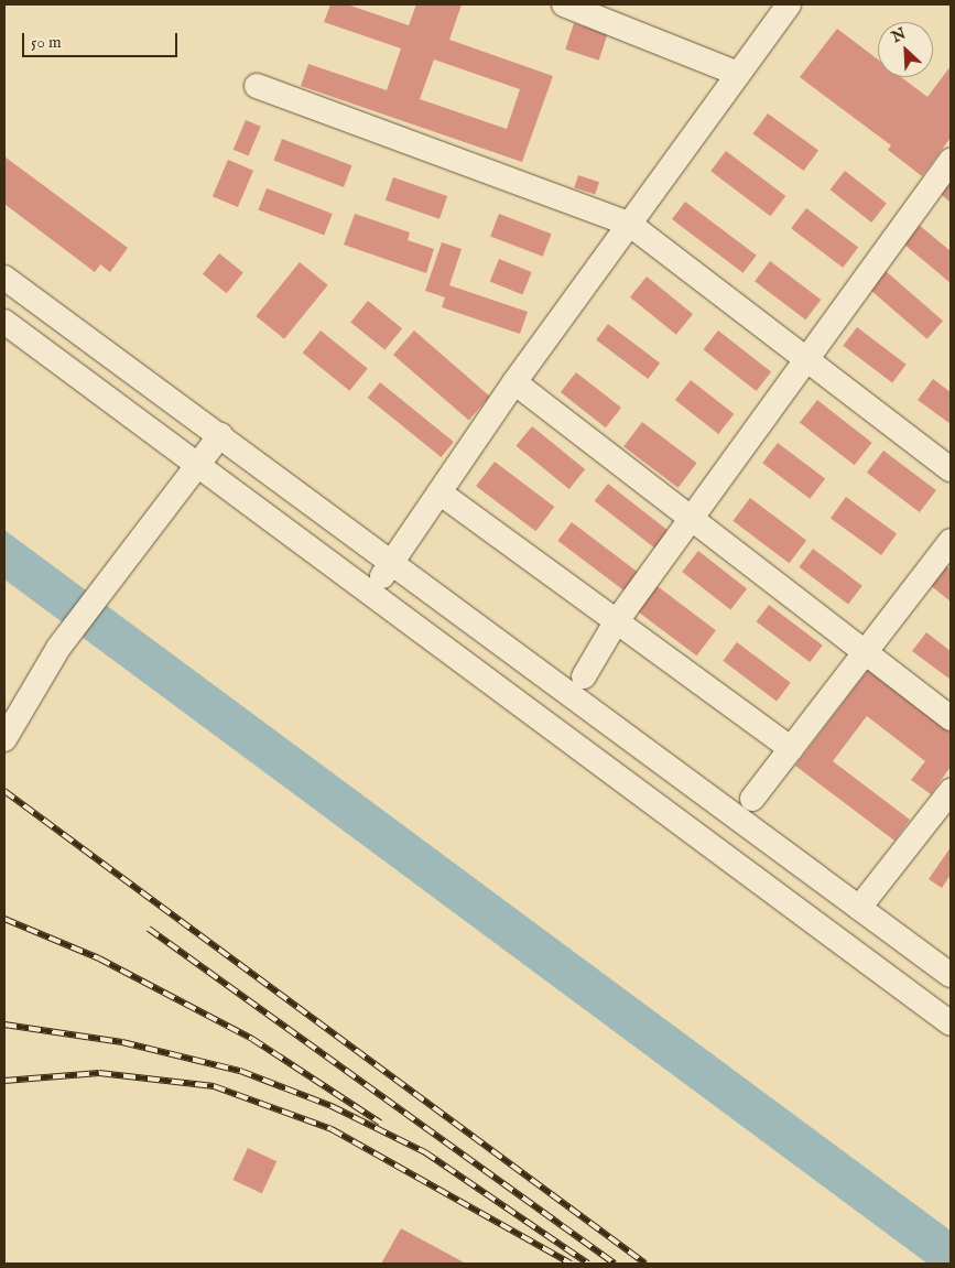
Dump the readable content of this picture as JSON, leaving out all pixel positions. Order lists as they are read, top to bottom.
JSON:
{
  "scale_bar": "50 m",
  "north": "top left"
}
